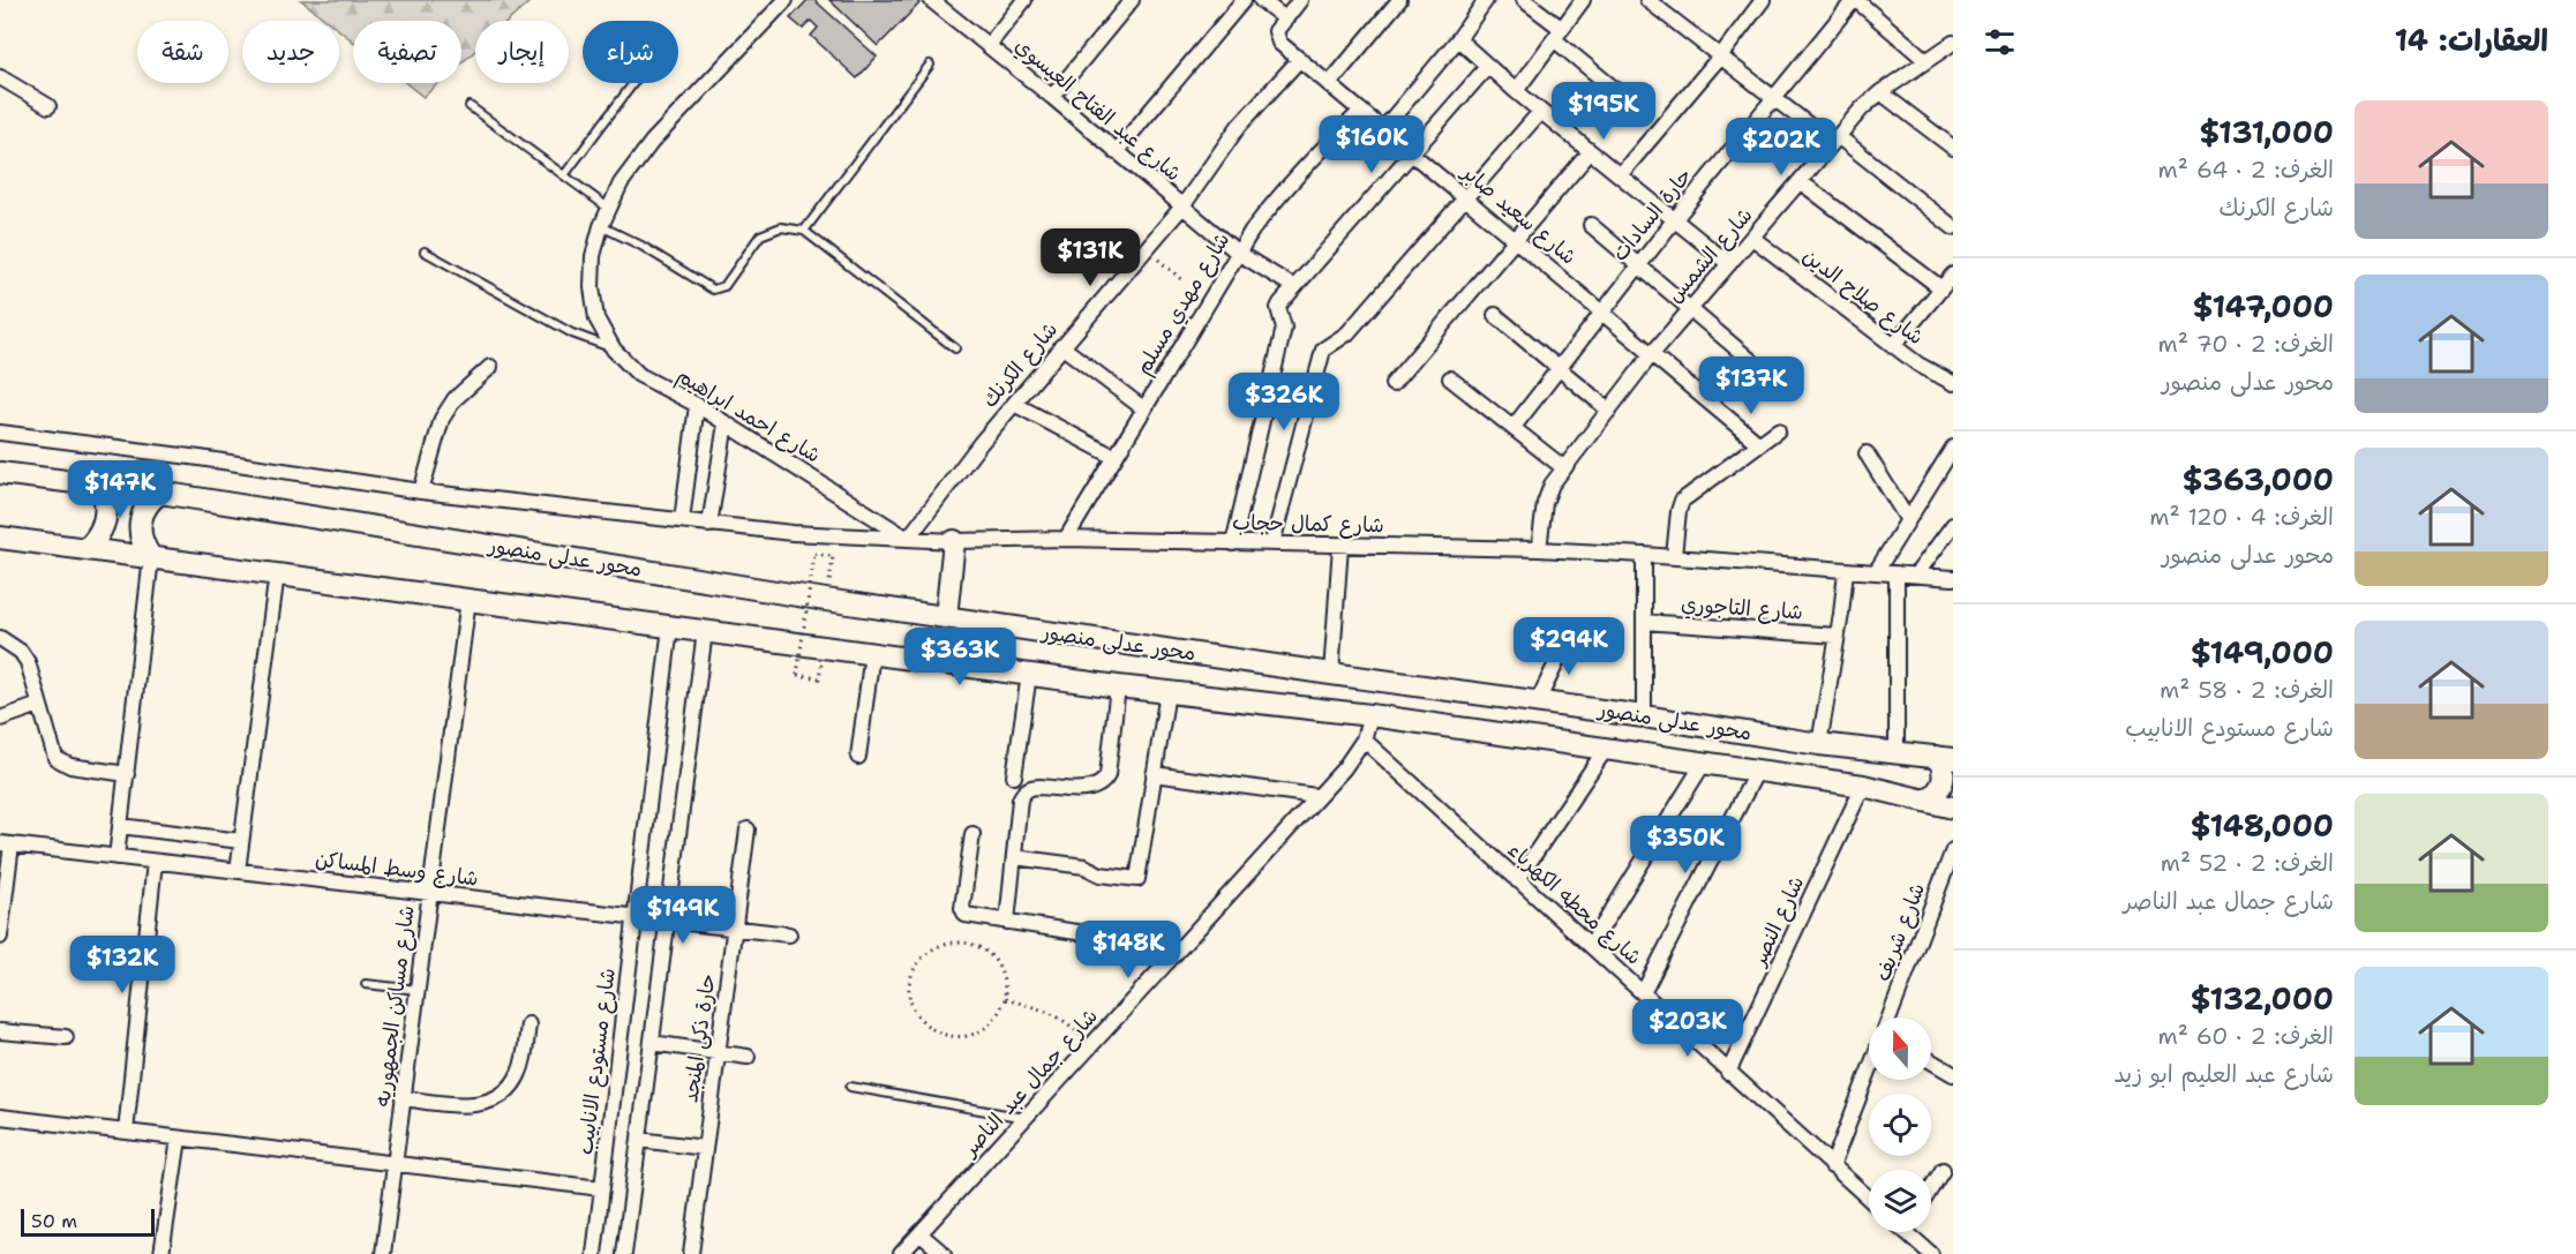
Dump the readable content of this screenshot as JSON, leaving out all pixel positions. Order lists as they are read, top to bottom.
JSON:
{
  "streets": {
    "main road": ["محور عدلى منصور"],
    "street": [
      "شارع عبد الفتاح العيسوي",
      "شارع سعيد صابر",
      "حارة السادات",
      "شارع الشمس",
      "شارع صلاح الدين",
      "شارع مهدي مسلم",
      "شارع الكرنك",
      "شارع احمد ابراهيم",
      "شارع كمال حجاب",
      "شارع التاجوري",
      "شارع وسط المساكن",
      "شارع محطه الكهرباء",
      "شارع النصر",
      "شارع شريف",
      "شارع مساكن الجمهوريه",
      "حارة ذكى المنجد",
      "شارع مستودع الانابيب",
      "شارع جمال عبد الناصر"
    ]
  },
  "crossings": [
    ["شارع عبد الفتاح العيسوي", "شارع مهدي مسلم"],
    ["شارع عبد الفتاح العيسوي", "شارع الكرنك"],
    ["شارع سعيد صابر", "حارة السادات"],
    ["شارع سعيد صابر", "شارع الشمس"],
    ["شارع سعيد صابر", "شارع مهدي مسلم"],
    ["شارع سعيد صابر", "شارع الكرنك"],
    ["شارع الشمس", "شارع صلاح الدين"],
    ["شارع الشمس", "شارع كمال حجاب"],
    ["شارع مهدي مسلم", "شارع كمال حجاب"],
    ["شارع الكرنك", "شارع احمد ابراهيم"],
    ["شارع الكرنك", "شارع كمال حجاب"],
    ["شارع احمد ابراهيم", "شارع كمال حجاب"],
    ["محور عدلى منصور", "شارع النصر"],
    ["محور عدلى منصور", "شارع مساكن الجمهوريه"],
    ["محور عدلى منصور", "شارع مستودع الانابيب"],
    ["محور عدلى منصور", "شارع جمال عبد الناصر"],
    ["شارع وسط المساكن", "شارع مساكن الجمهوريه"],
    ["شارع وسط المساكن", "حارة ذكى المنجد"],
    ["شارع وسط المساكن", "شارع مستودع الانابيب"],
    ["شارع محطه الكهرباء", "شارع النصر"],
    ["شارع محطه الكهرباء", "شارع جمال عبد الناصر"]
  ],
  "scale_bar": "50 m",
  "north": "top",
  "page": {
    "heading": "العقارات: 14",
    "chip": [
      "شراء",
      "إيجار",
      "تصفية",
      "جديد",
      "شقة"
    ],
    "price": [
      "$195K",
      "$160K",
      "$202K",
      "$131K",
      "$137K",
      "$326K",
      "$147K",
      "$294K",
      "$363K",
      "$350K",
      "$149K",
      "$148K",
      "$132K",
      "$203K"
    ],
    "list": [
      {
        "name": "$131,000",
        "note": "الغرف: 2 · 64 m² · شارع الكرنك"
      },
      {
        "name": "$147,000",
        "note": "الغرف: 2 · 70 m² · محور عدلى منصور"
      },
      {
        "name": "$363,000",
        "note": "الغرف: 4 · 120 m² · محور عدلى منصور"
      },
      {
        "name": "$149,000",
        "note": "الغرف: 2 · 58 m² · شارع مستودع الانابيب"
      },
      {
        "name": "$148,000",
        "note": "الغرف: 2 · 52 m² · شارع جمال عبد الناصر"
      },
      {
        "name": "$132,000",
        "note": "الغرف: 2 · 60 m² · شارع عبد العليم ابو زيد"
      }
    ],
    "scale": "50 m"
  }
}
